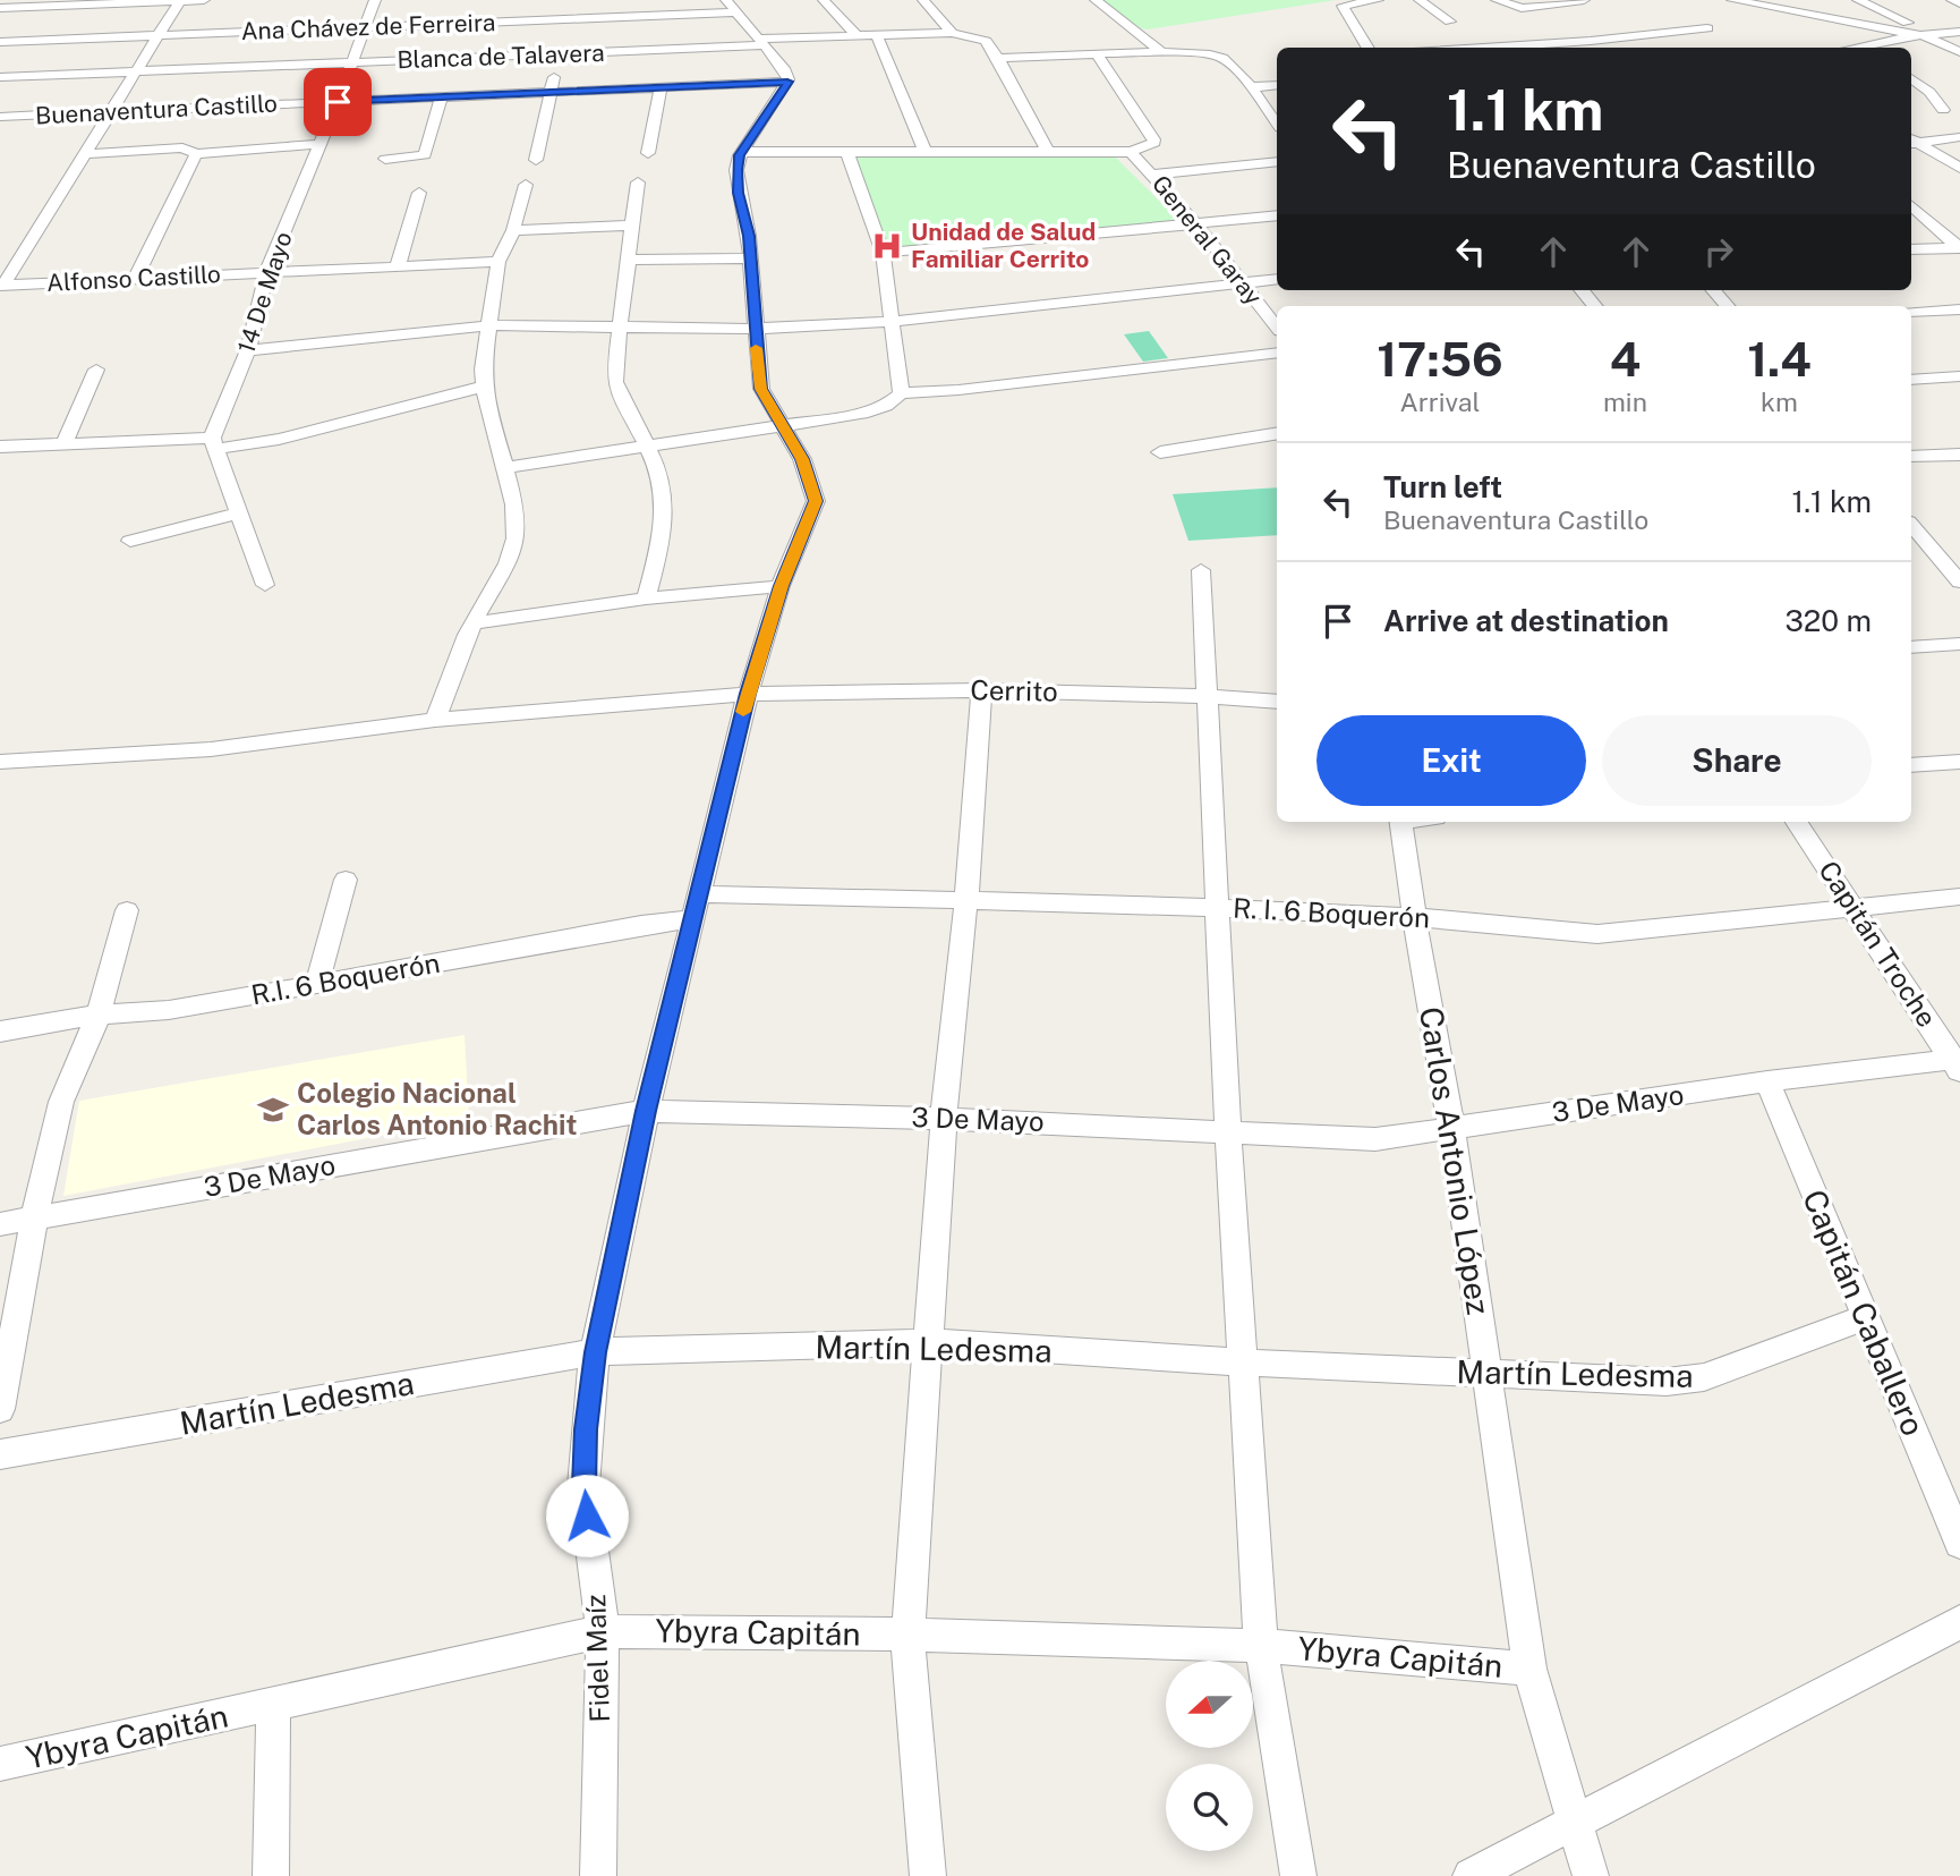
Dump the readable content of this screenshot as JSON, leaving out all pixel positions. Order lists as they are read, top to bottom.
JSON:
{
  "streets": {
    "street": [
      "Ana Chávez de Ferreira",
      "Blanca de Talavera",
      "Buenaventura Castillo",
      "General Garay",
      "Alfonso Castillo",
      "14 De Mayo",
      "Cerrito",
      "R. I. 6 Boquerón",
      "Capitán Troche",
      "R.I. 6 Boquerón",
      "3 De Mayo",
      "Carlos Antonio López",
      "Capitán Caballero",
      "Martín Ledesma",
      "Ybyra Capitán",
      "Fidel Maíz"
    ]
  },
  "crossings": [
    ["Ana Chávez de Ferreira", "Blanca de Talavera"],
    ["Ana Chávez de Ferreira", "14 De Mayo"],
    ["Blanca de Talavera", "14 De Mayo"],
    ["Buenaventura Castillo", "14 De Mayo"],
    ["Buenaventura Castillo", "Fidel Maíz"],
    ["Alfonso Castillo", "14 De Mayo"],
    ["Cerrito", "Fidel Maíz"],
    ["R. I. 6 Boquerón", "Capitán Troche"],
    ["R. I. 6 Boquerón", "R.I. 6 Boquerón"],
    ["R. I. 6 Boquerón", "Carlos Antonio López"],
    ["R. I. 6 Boquerón", "Fidel Maíz"],
    ["Capitán Troche", "3 De Mayo"],
    ["R.I. 6 Boquerón", "Fidel Maíz"],
    ["3 De Mayo", "Carlos Antonio López"],
    ["3 De Mayo", "Capitán Caballero"],
    ["3 De Mayo", "Fidel Maíz"],
    ["Carlos Antonio López", "Martín Ledesma"],
    ["Carlos Antonio López", "Ybyra Capitán"],
    ["Capitán Caballero", "Martín Ledesma"],
    ["Martín Ledesma", "Fidel Maíz"],
    ["Ybyra Capitán", "Fidel Maíz"]
  ],
  "places": {
    "hospital": ["Unidad de Salud Familiar Cerrito"],
    "school or university": ["Colegio Nacional Carlos Antonio Rachit"]
  },
  "north": "left",
  "page": {
    "turn": ["1.1 km", "Buenaventura Castillo"],
    "eta": [
      "17:56",
      "Arrival",
      "4",
      "min",
      "1.4",
      "km"
    ],
    "list": [
      {
        "name": "Turn left",
        "note": "Buenaventura Castillo",
        "value": "1.1 km"
      },
      {
        "name": "Arrive at destination",
        "value": "320 m"
      }
    ],
    "buttons": ["Exit", "Share"]
  }
}
